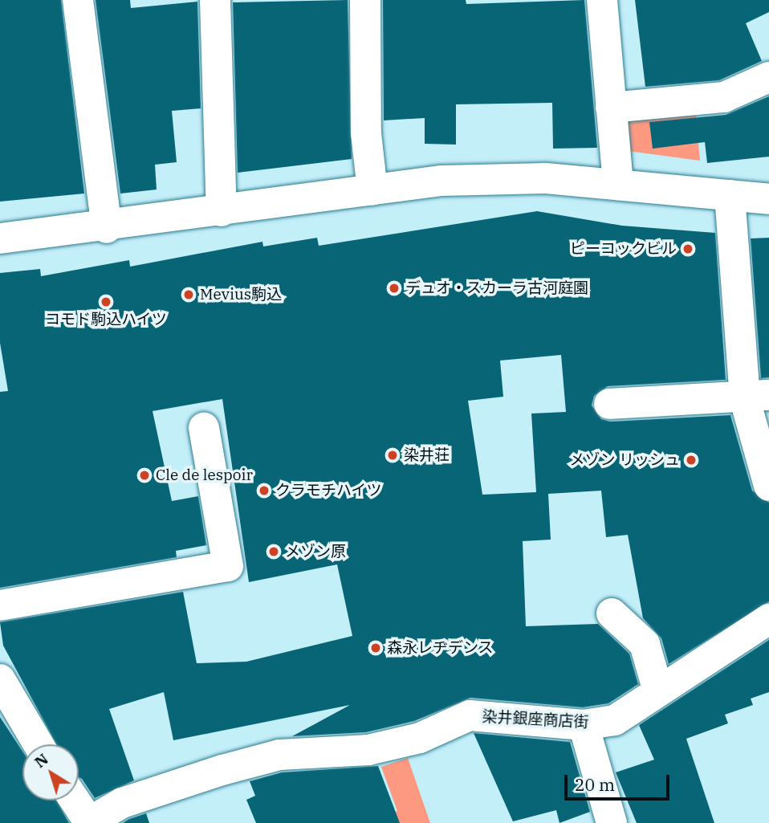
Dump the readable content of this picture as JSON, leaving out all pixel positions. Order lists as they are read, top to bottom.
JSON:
{
  "streets": {
    "street": ["染井銀座商店街"]
  },
  "places": [
    "ピーコックビル",
    "デュオ・スカーラ古河庭園",
    "Mevius駒込",
    "コモド駒込ハイツ",
    "染井荘",
    "メゾン リッシュ",
    "Cle de lespoir",
    "クラモチハイツ",
    "メゾン原",
    "森永レヂデンス"
  ],
  "scale_bar": "20 m",
  "north": "top left"
}
